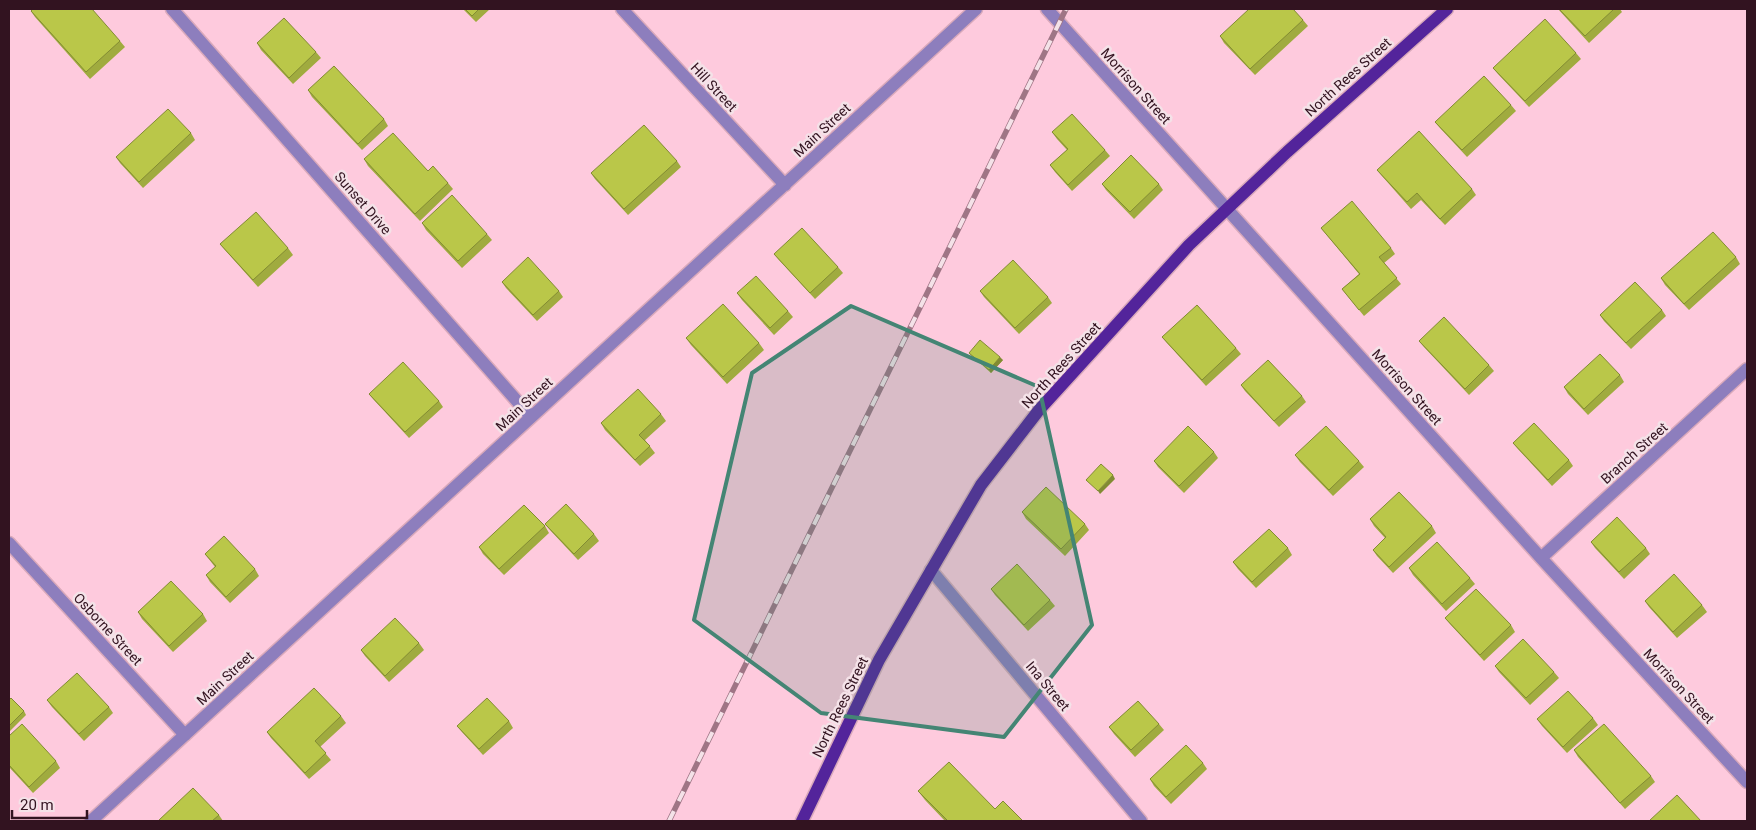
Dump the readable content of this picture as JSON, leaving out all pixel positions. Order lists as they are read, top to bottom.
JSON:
{
  "streets": {
    "main road": ["North Rees Street"],
    "street": [
      "Morrison Street",
      "Hill Street",
      "Main Street",
      "Sunset Drive",
      "Branch Street",
      "Osborne Street",
      "Ina Street"
    ]
  },
  "crossings": [
    ["North Rees Street", "Morrison Street"],
    ["North Rees Street", "Ina Street"],
    ["Morrison Street", "Branch Street"],
    ["Hill Street", "Main Street"],
    ["Main Street", "Sunset Drive"],
    ["Main Street", "Osborne Street"]
  ],
  "scale_bar": "20 m"
}
